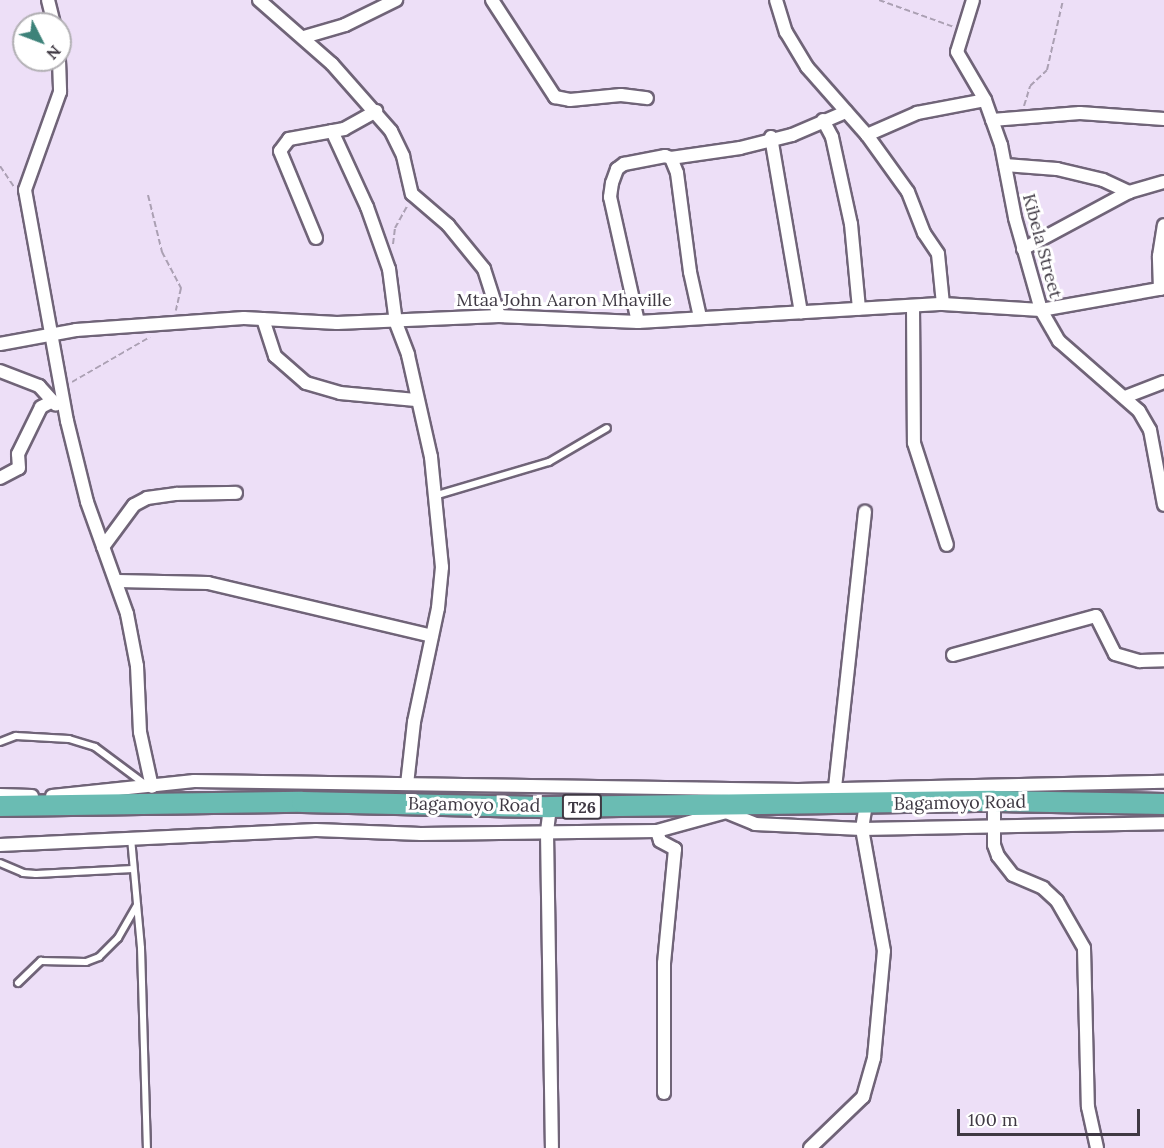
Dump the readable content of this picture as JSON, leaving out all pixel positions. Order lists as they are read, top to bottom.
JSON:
{
  "streets": {
    "highway": ["Bagamoyo Road", "T26"],
    "street": ["Kibela Street", "Mtaa John Aaron Mhaville"]
  },
  "crossings": [
    ["Kibela Street", "Mtaa John Aaron Mhaville"]
  ],
  "scale_bar": "100 m",
  "north": "bottom right"
}
